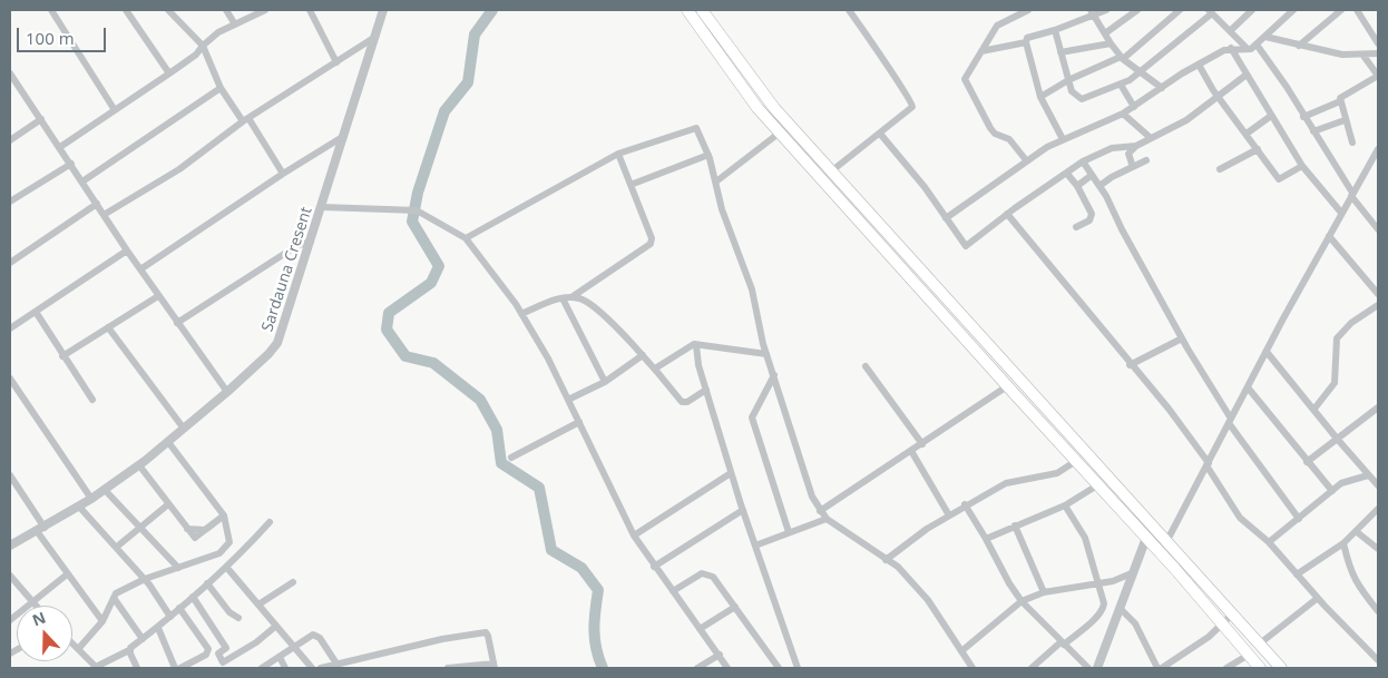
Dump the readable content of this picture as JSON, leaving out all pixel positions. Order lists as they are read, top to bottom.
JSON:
{
  "streets": {
    "street": ["Sardauna Cresent"]
  },
  "scale_bar": "100 m",
  "north": "top"
}
